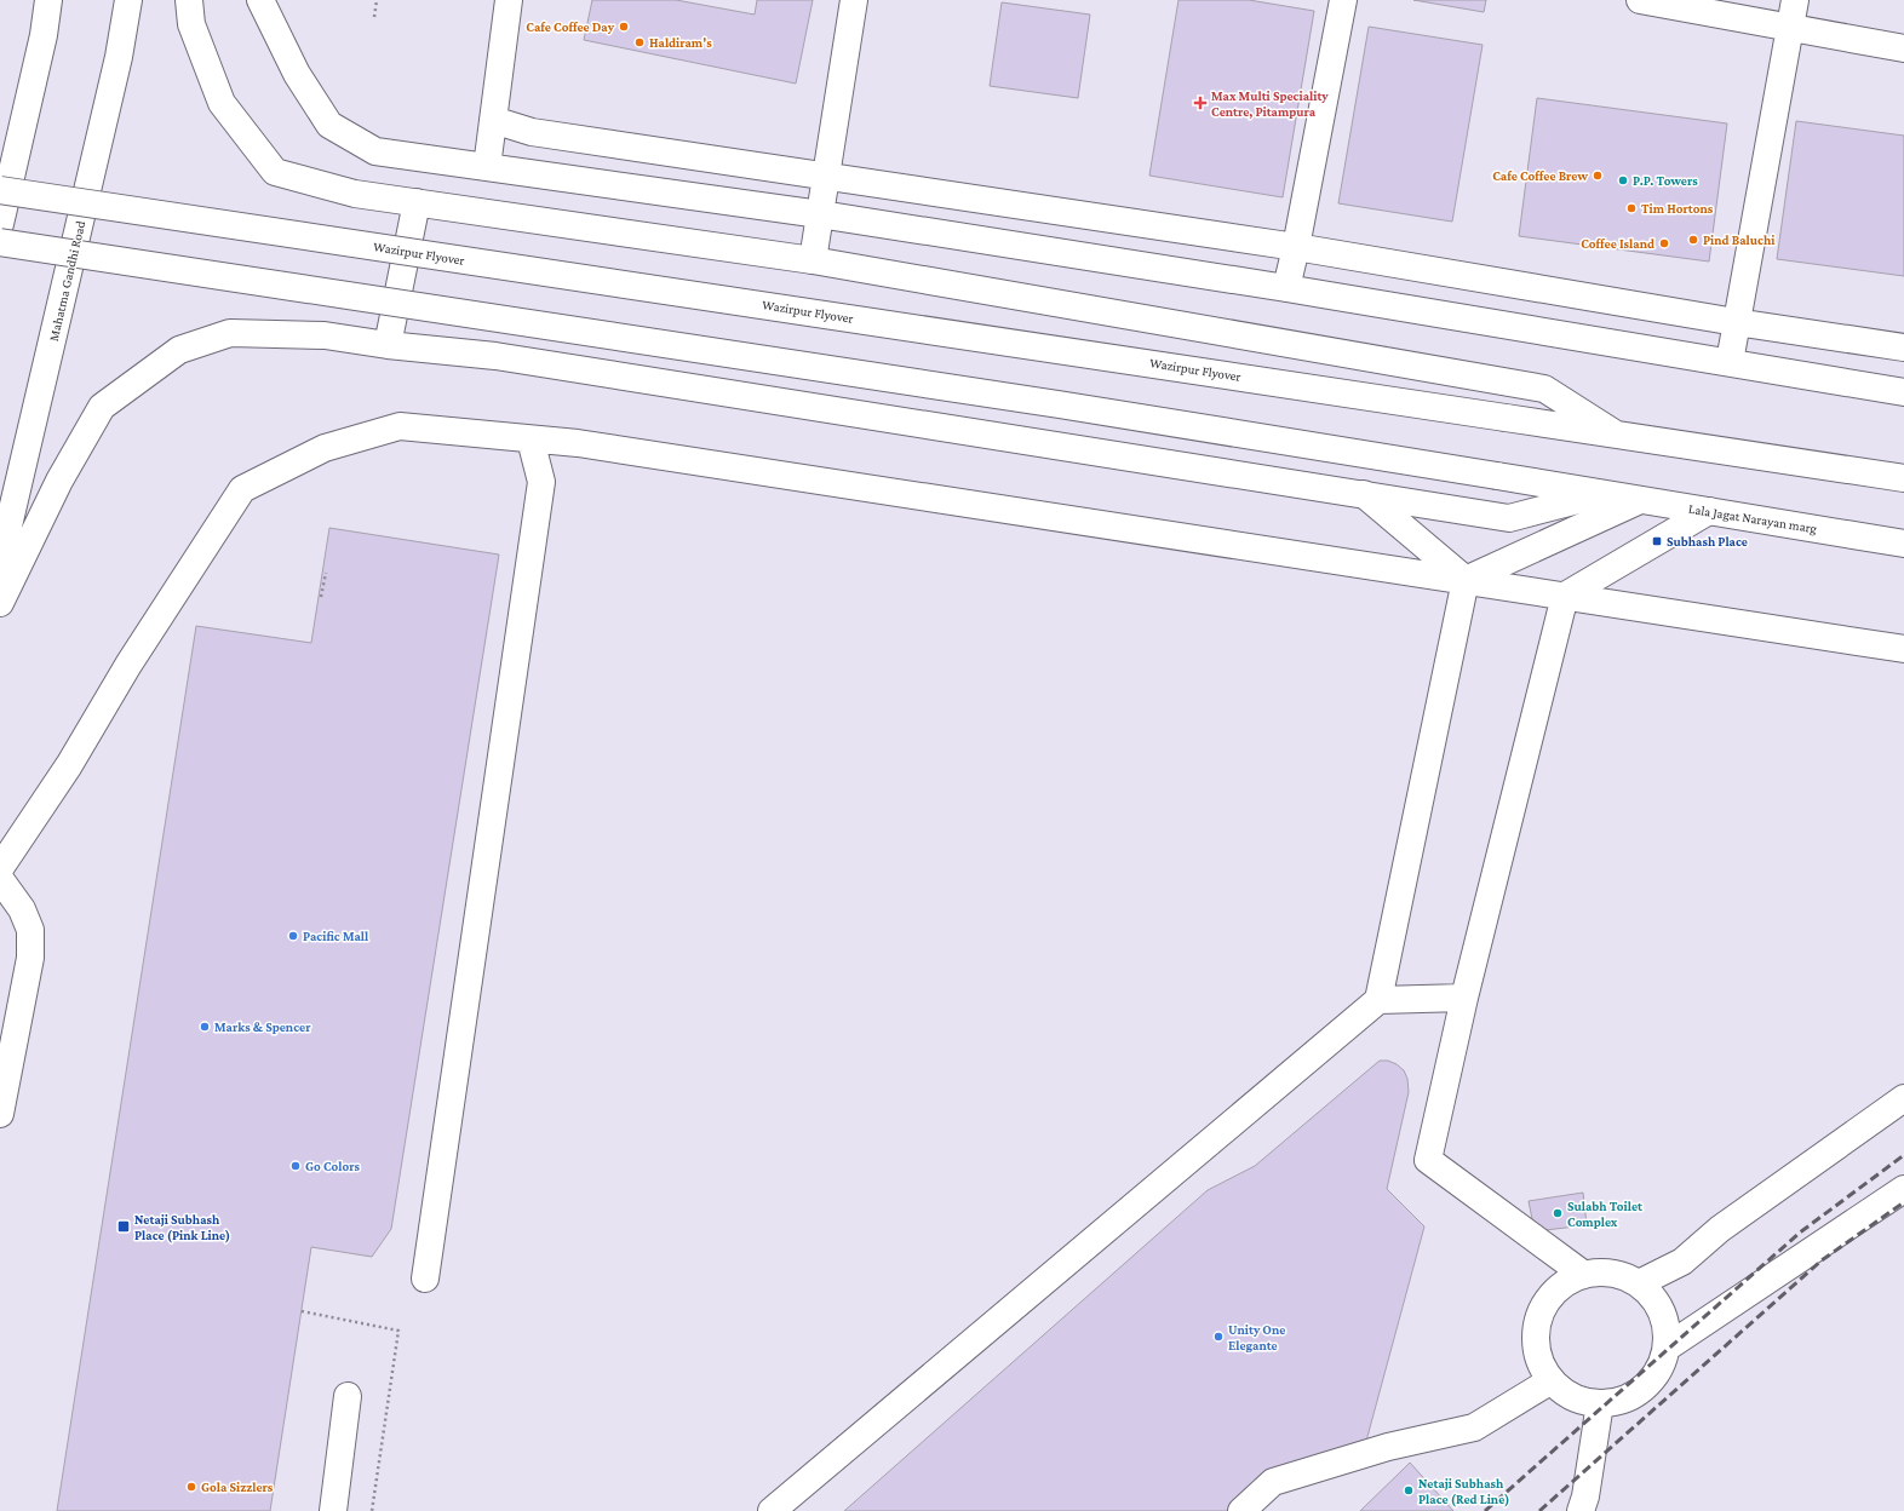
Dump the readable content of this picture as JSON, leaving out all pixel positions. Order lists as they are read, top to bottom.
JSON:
{
  "streets": {
    "main road": ["Wazirpur Flyover", "Mahatma Gandhi Road", "Lala Jagat Narayan marg"]
  },
  "places": {
    "other": [
      "Cafe Coffee Day",
      "Haldiram's",
      "Cafe Coffee Brew",
      "P.P. Towers",
      "Tim Hortons",
      "Pind Baluchi",
      "Coffee Island",
      "Pacific Mall",
      "Marks & Spencer",
      "Go Colors",
      "Sulabh Toilet Complex",
      "Unity One Elegante",
      "Gola Sizzlers",
      "Netaji Subhash Place (Red Line)"
    ],
    "health": ["Max Multi Speciality Centre, Pitampura"],
    "transit": ["Subhash Place", "Netaji Subhash Place (Pink Line)"]
  }
}
